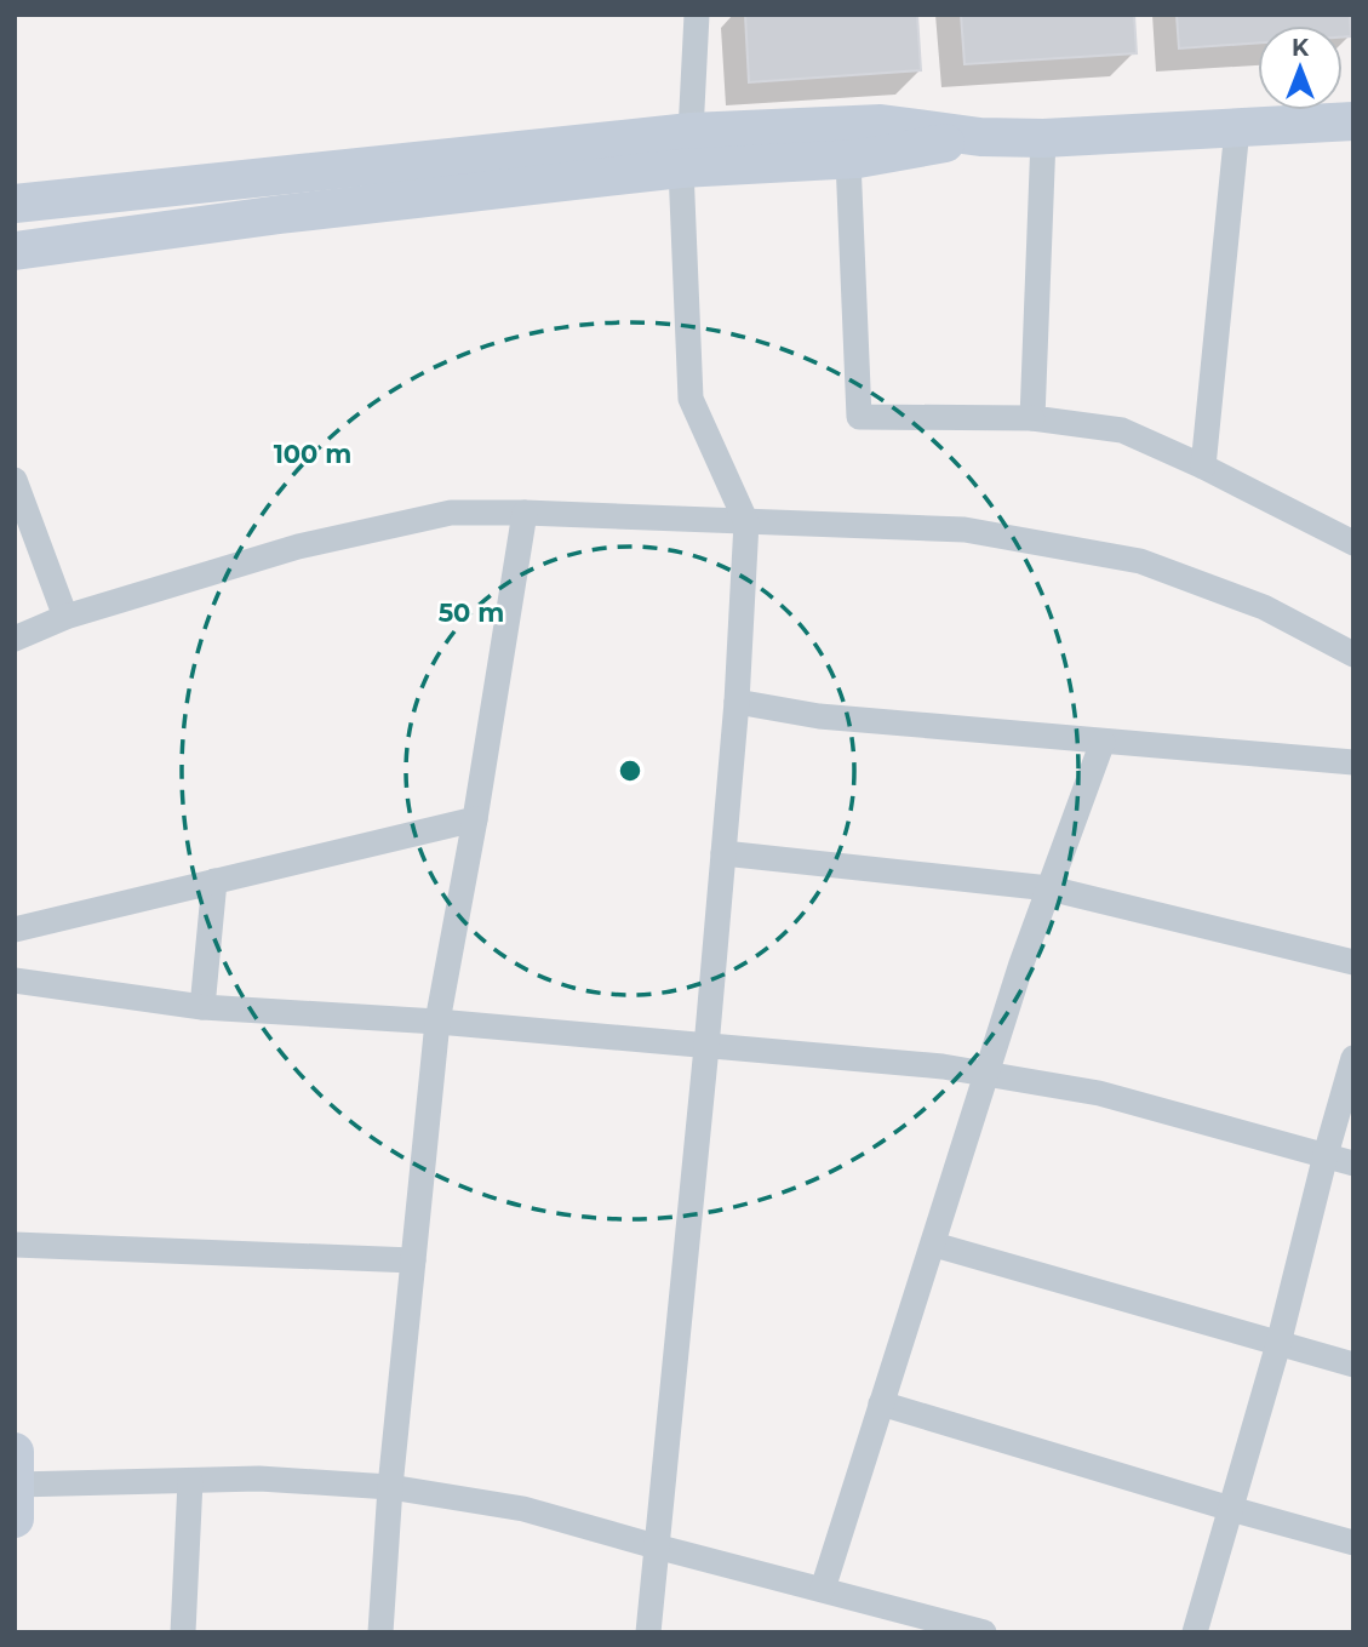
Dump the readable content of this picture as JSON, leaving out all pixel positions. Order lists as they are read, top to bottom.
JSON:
{
  "north": "top",
  "rings": ["100 m", "50 m"]
}
